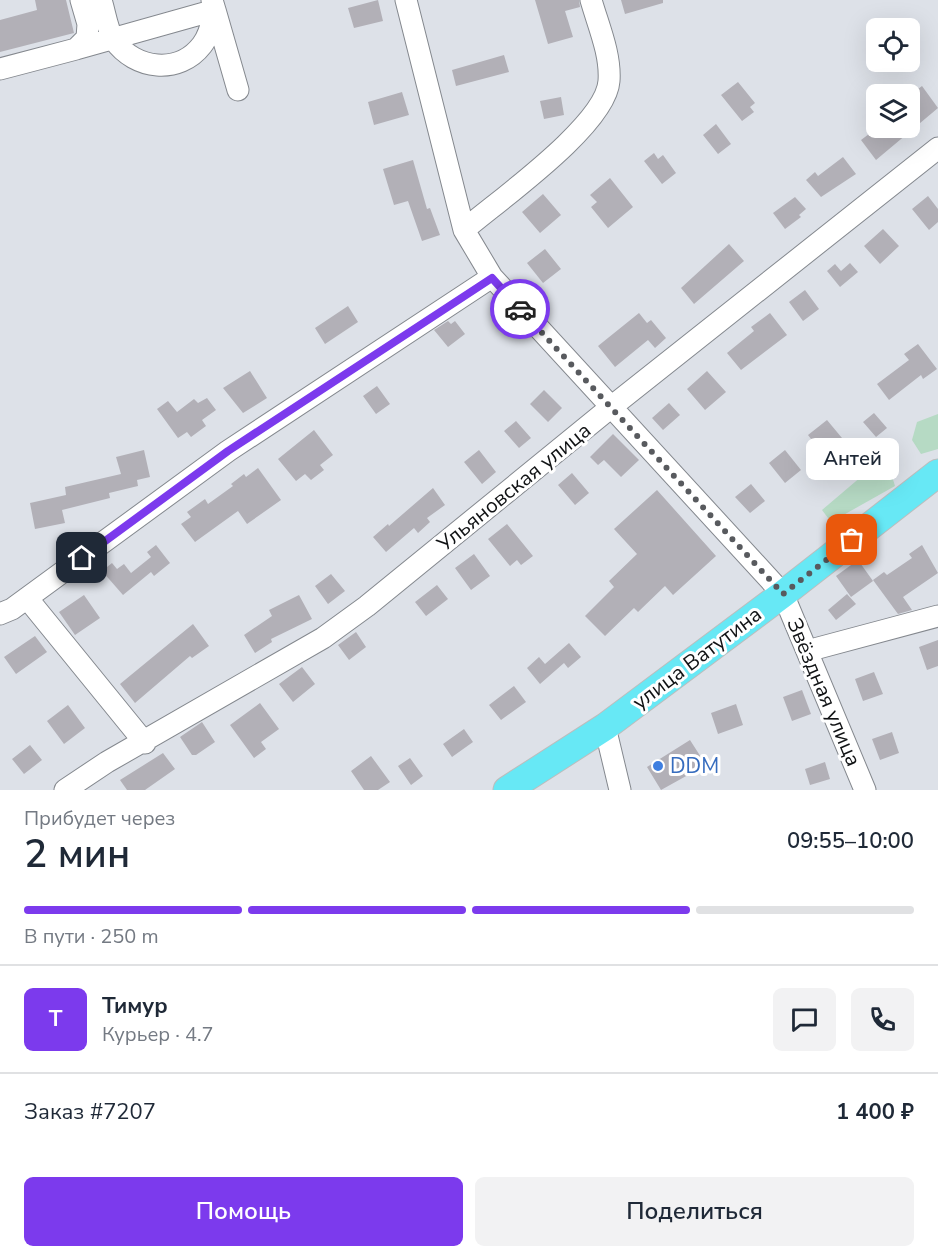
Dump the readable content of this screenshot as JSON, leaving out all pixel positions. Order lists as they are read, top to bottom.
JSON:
{
  "streets": {
    "main road": ["улица Ватутина"],
    "street": ["Ульяновская улица", "Звёздная улица"]
  },
  "crossings": [
    ["улица Ватутина", "Звёздная улица"]
  ],
  "places": ["Антей", "DDM"],
  "page": {
    "bubble": "Антей",
    "heading": ["2 мин", "Прибудет через", "09:55–10:00"],
    "panel": [
      "Тимур",
      "Курьер · 4.7",
      "Заказ #7207",
      "1 400 ₽"
    ],
    "bar": "В пути · 250 m",
    "round": "Т",
    "buttons": ["Помощь", "Поделиться"]
  }
}
